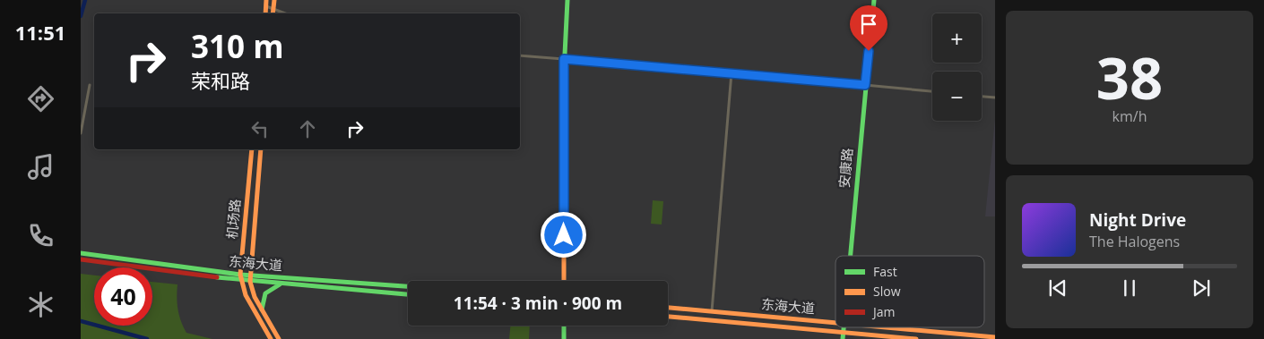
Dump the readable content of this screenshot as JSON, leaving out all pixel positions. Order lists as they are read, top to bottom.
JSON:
{
  "streets": {
    "main road": ["安康路", "机场路", "东海大道"]
  },
  "crossings": [
    ["安康路", "东海大道"],
    ["机场路", "东海大道"]
  ],
  "legend": ["Fast", "Slow", "Jam"],
  "page": {
    "tabs": "11:51",
    "tile": ["38", "km/h"],
    "map_buttons": ["+", "−"],
    "turn": ["310 m", "荣和路"],
    "song": ["Night Drive", "The Halogens"],
    "limit": "40",
    "trip": "11:54 · 3 min · 900 m"
  }
}
